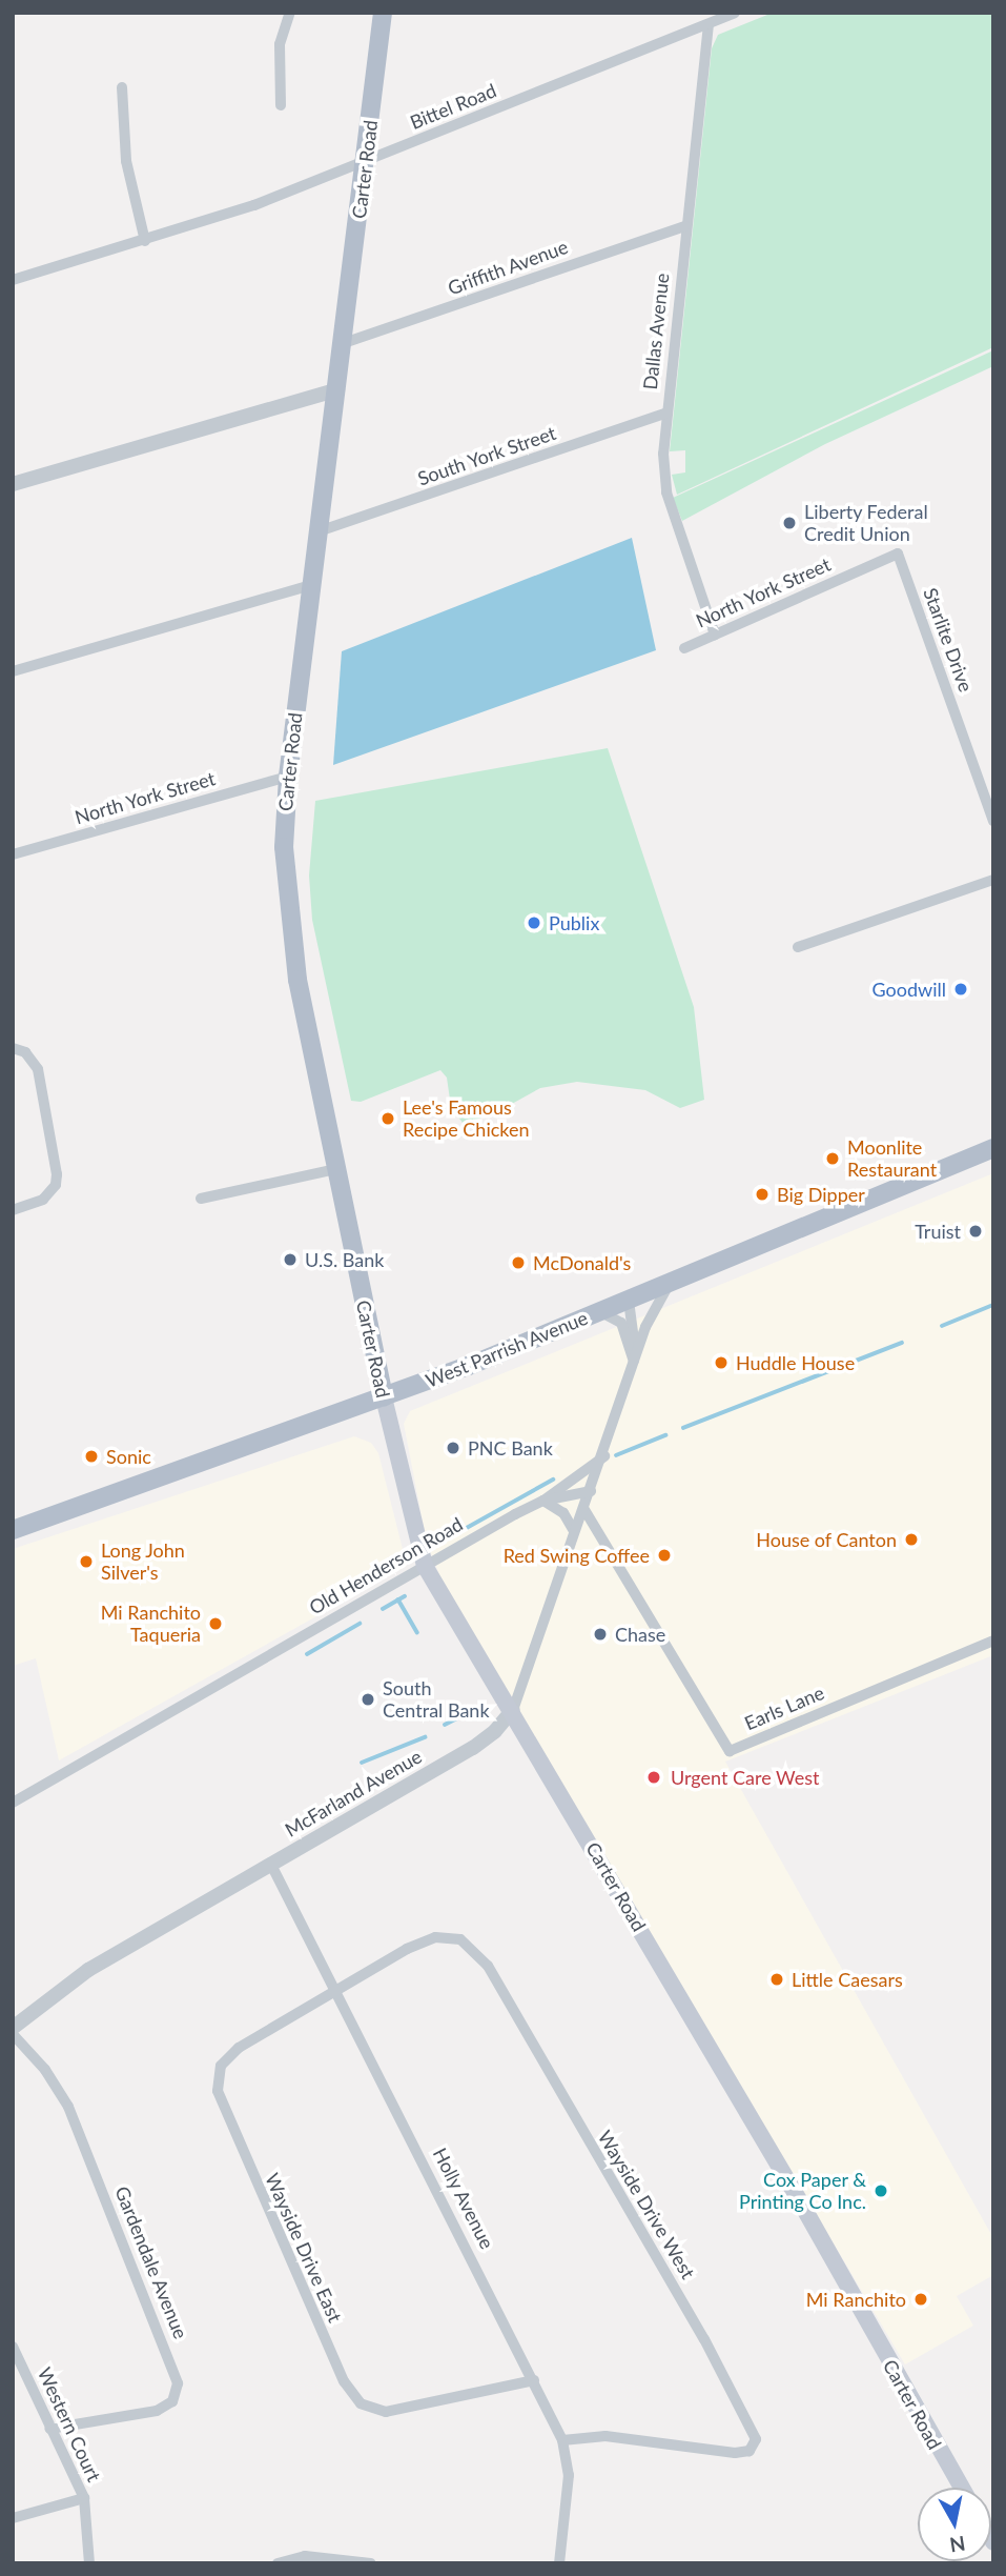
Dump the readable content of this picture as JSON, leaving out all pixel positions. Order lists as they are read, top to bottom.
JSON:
{
  "streets": {
    "main road": ["Carter Road", "West Parrish Avenue"],
    "street": [
      "Bittel Road",
      "Griffith Avenue",
      "Dallas Avenue",
      "South York Street",
      "North York Street",
      "Starlite Drive",
      "Old Henderson Road",
      "Earls Lane",
      "McFarland Avenue",
      "Holly Avenue",
      "Wayside Drive West",
      "Wayside Drive East",
      "Gardendale Avenue",
      "Western Court"
    ]
  },
  "crossings": [
    ["Bittel Road", "Carter Road"],
    ["Bittel Road", "Dallas Avenue"],
    ["Carter Road", "Griffith Avenue"],
    ["Carter Road", "South York Street"],
    ["Carter Road", "North York Street"],
    ["Carter Road", "West Parrish Avenue"],
    ["Carter Road", "Old Henderson Road"],
    ["Carter Road", "McFarland Avenue"],
    ["Griffith Avenue", "Dallas Avenue"],
    ["Dallas Avenue", "South York Street"],
    ["Dallas Avenue", "North York Street"],
    ["North York Street", "Starlite Drive"],
    ["Old Henderson Road", "McFarland Avenue"],
    ["Earls Lane", "McFarland Avenue"],
    ["McFarland Avenue", "Holly Avenue"],
    ["Holly Avenue", "Wayside Drive West"],
    ["Holly Avenue", "Wayside Drive East"],
    ["Wayside Drive West", "Wayside Drive East"],
    ["Gardendale Avenue", "Western Court"]
  ],
  "places": [
    "Liberty Federal Credit Union",
    "Publix",
    "Goodwill",
    "Lee's Famous Recipe Chicken",
    "Moonlite Restaurant",
    "Big Dipper",
    "Truist",
    "U.S. Bank",
    "McDonald's",
    "Huddle House",
    "PNC Bank",
    "Sonic",
    "House of Canton",
    "Red Swing Coffee",
    "Long John Silver's",
    "Mi Ranchito Taqueria",
    "Chase",
    "South Central Bank",
    "Urgent Care West",
    "Little Caesars",
    "Cox Paper & Printing Co Inc.",
    "Mi Ranchito"
  ],
  "north": "bottom"
}
